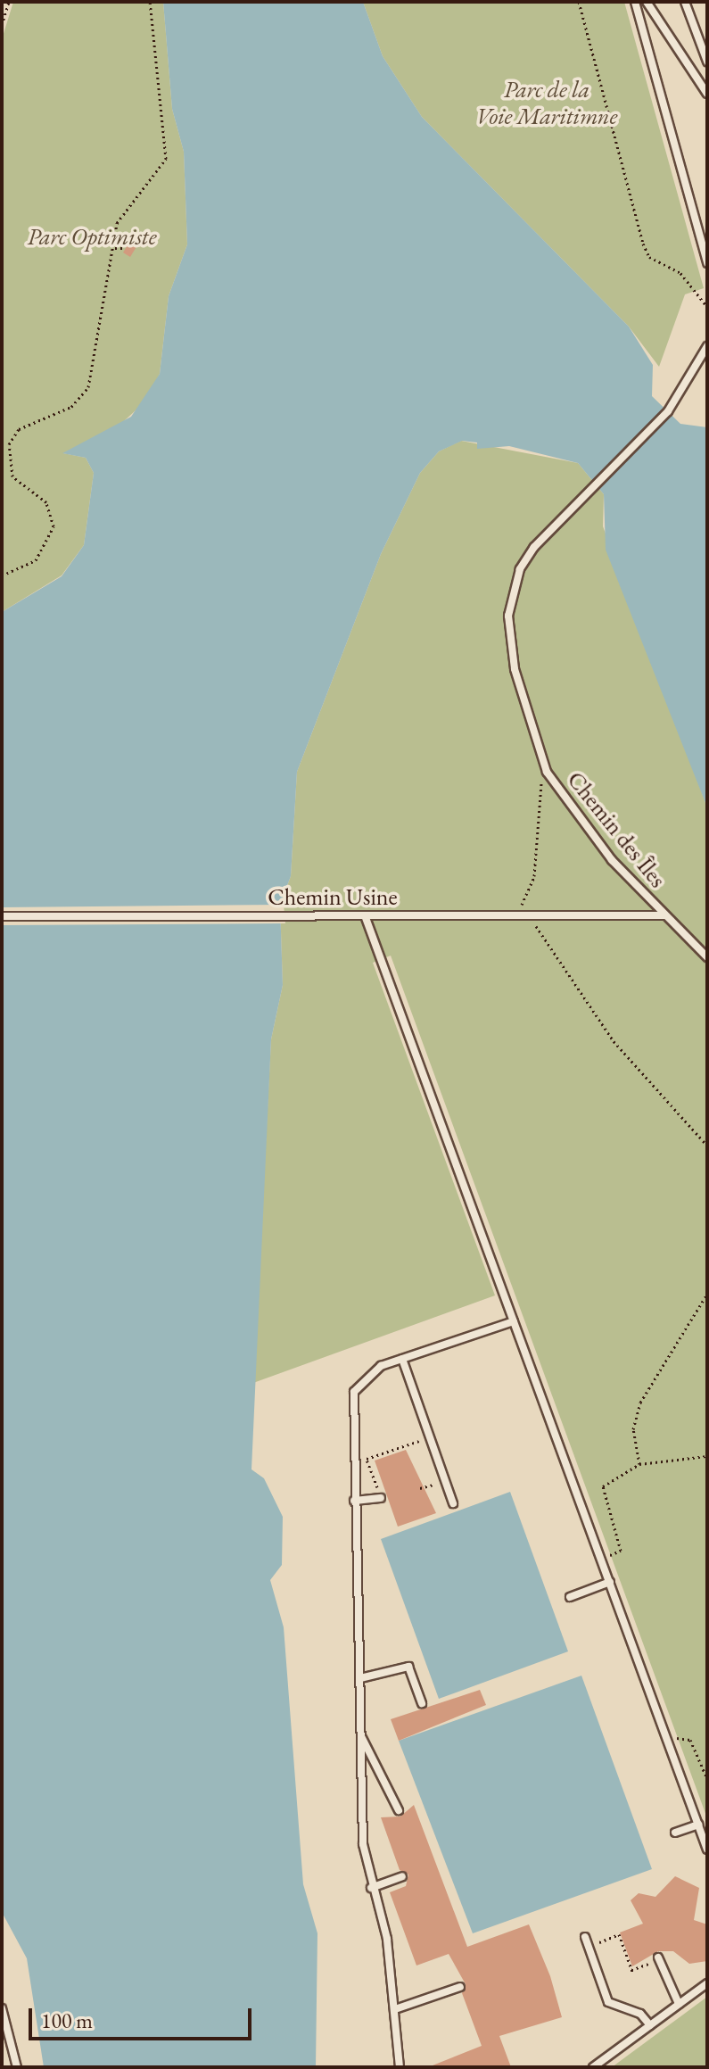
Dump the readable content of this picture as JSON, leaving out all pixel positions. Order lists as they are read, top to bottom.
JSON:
{
  "streets": {
    "lane": ["Chemin des Îles", "Chemin Usine"]
  },
  "crossings": [
    ["Chemin des Îles", "Chemin Usine"]
  ],
  "parks": ["Parc de la Voie Maritimne", "Parc Optimiste"],
  "scale_bar": "100 m"
}
